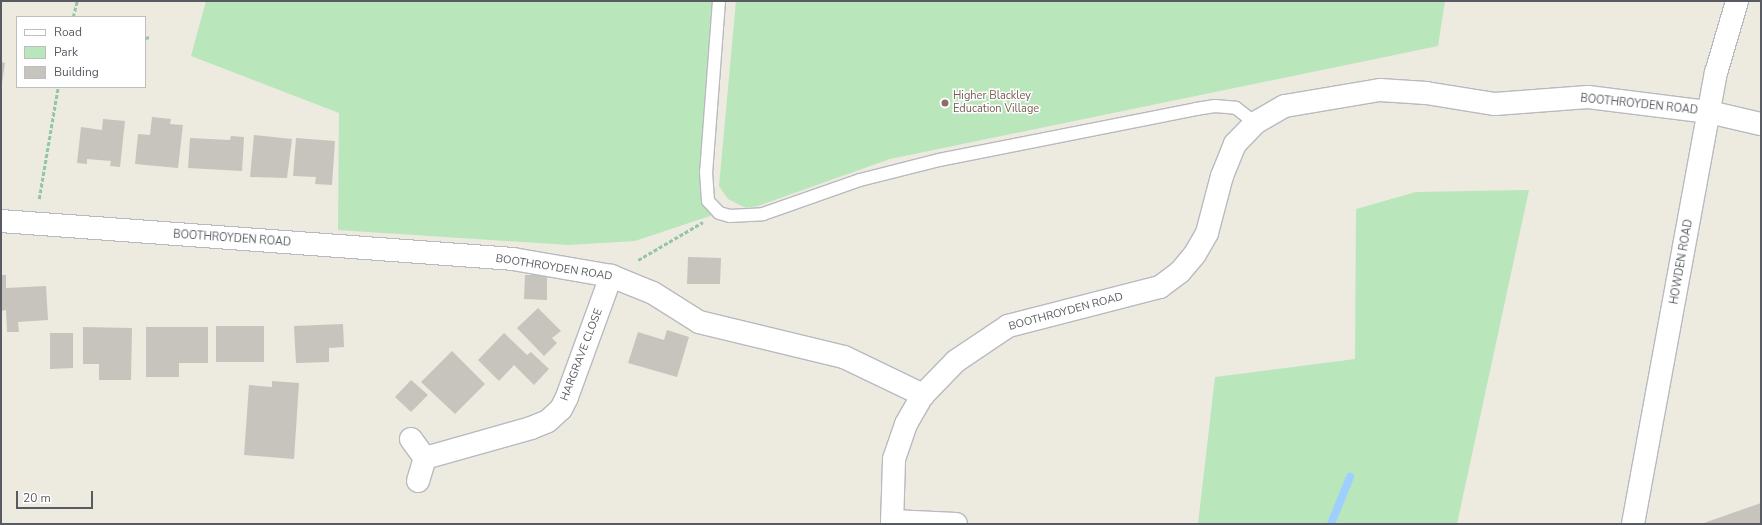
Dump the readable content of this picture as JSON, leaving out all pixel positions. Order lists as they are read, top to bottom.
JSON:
{
  "streets": {
    "street": ["BOOTHROYDEN ROAD", "HOWDEN ROAD", "HARGRAVE CLOSE"]
  },
  "crossings": [
    ["BOOTHROYDEN ROAD", "HOWDEN ROAD"],
    ["BOOTHROYDEN ROAD", "HARGRAVE CLOSE"]
  ],
  "places": ["Higher Blackley Education Village"],
  "legend": ["Road", "Park", "Building"],
  "scale_bar": "20 m"
}
